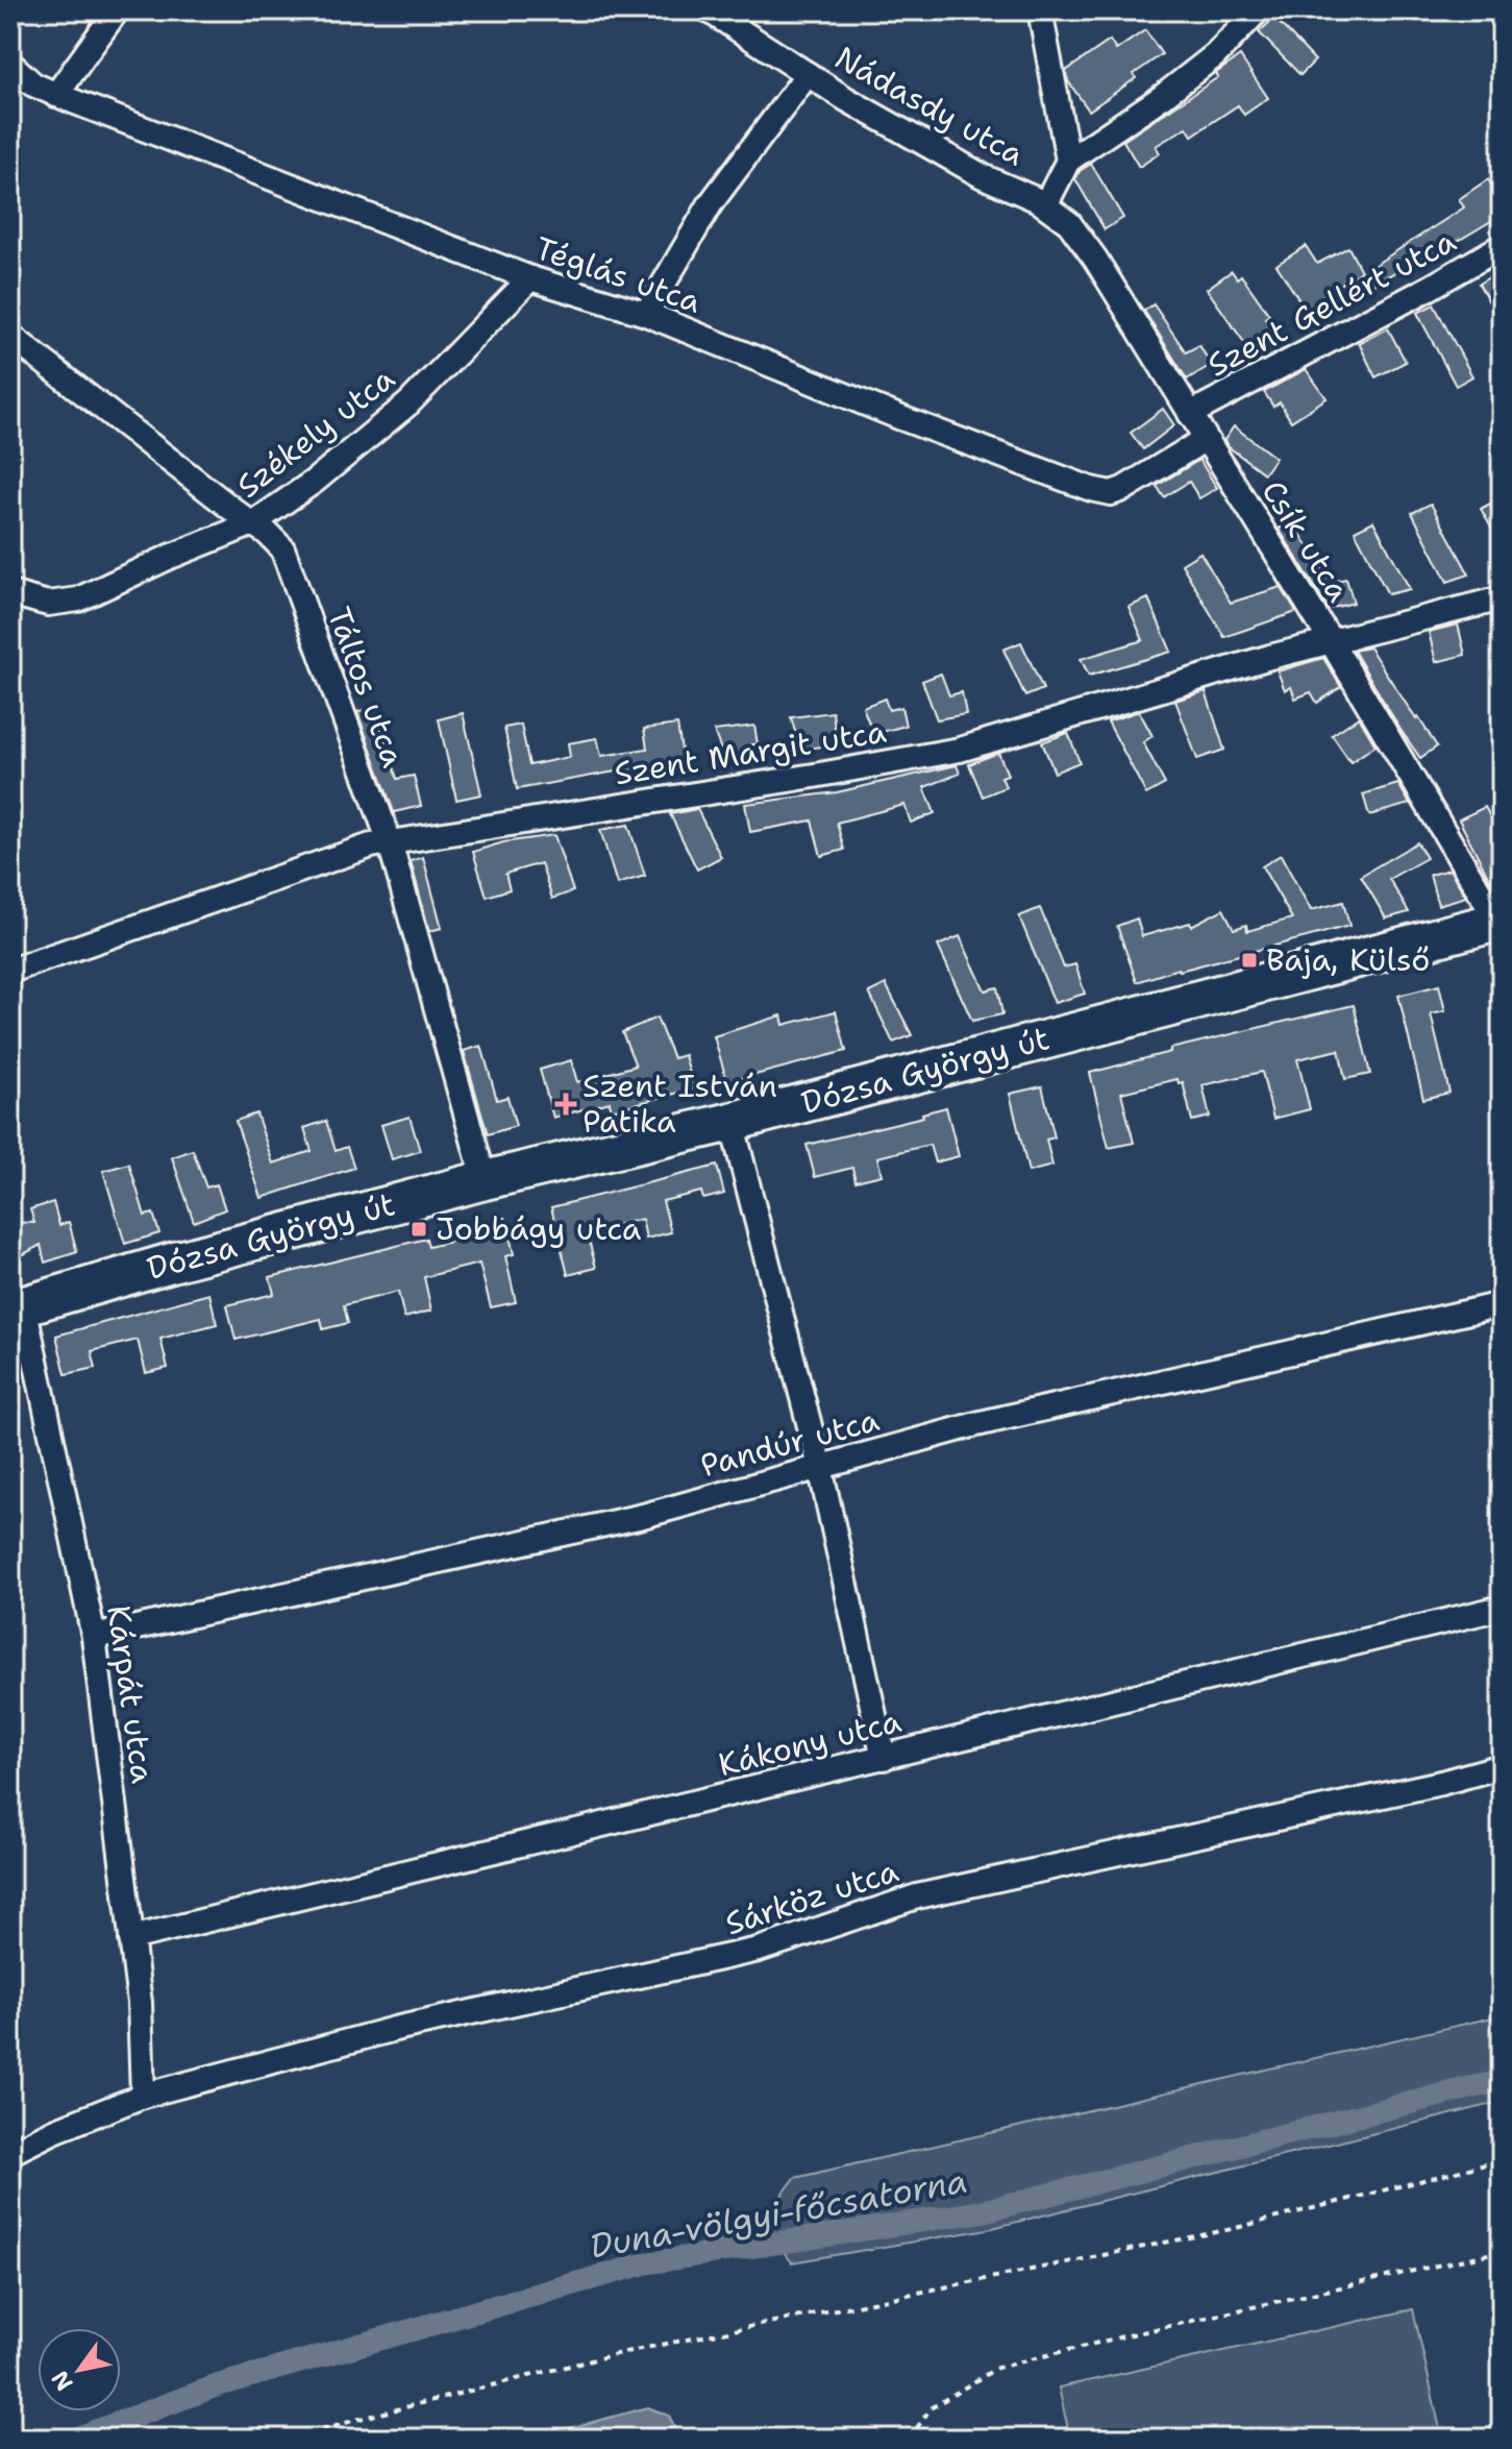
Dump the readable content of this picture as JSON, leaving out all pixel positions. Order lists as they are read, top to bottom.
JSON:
{
  "streets": {
    "main road": ["Dózsa György út"],
    "street": [
      "Nádasdy utca",
      "Téglás utca",
      "Szent Gellért utca",
      "Székely utca",
      "Csík utca",
      "Táltos utca",
      "Szent Margit utca",
      "Pandúr utca",
      "Kárpát utca",
      "Kákony utca",
      "Sárköz utca"
    ]
  },
  "crossings": [
    ["Nádasdy utca", "Csík utca"],
    ["Téglás utca", "Székely utca"],
    ["Téglás utca", "Csík utca"],
    ["Szent Gellért utca", "Csík utca"],
    ["Székely utca", "Táltos utca"],
    ["Csík utca", "Szent Margit utca"],
    ["Csík utca", "Dózsa György út"],
    ["Táltos utca", "Szent Margit utca"],
    ["Táltos utca", "Dózsa György út"],
    ["Dózsa György út", "Kárpát utca"],
    ["Pandúr utca", "Kárpát utca"],
    ["Kárpát utca", "Kákony utca"],
    ["Kárpát utca", "Sárköz utca"]
  ],
  "water": ["Duna-völgyi-főcsatorna"],
  "places": {
    "transit": ["Baja, Külső", "Jobbágy utca"],
    "health": ["Szent István Patika"]
  },
  "north": "bottom left"
}
